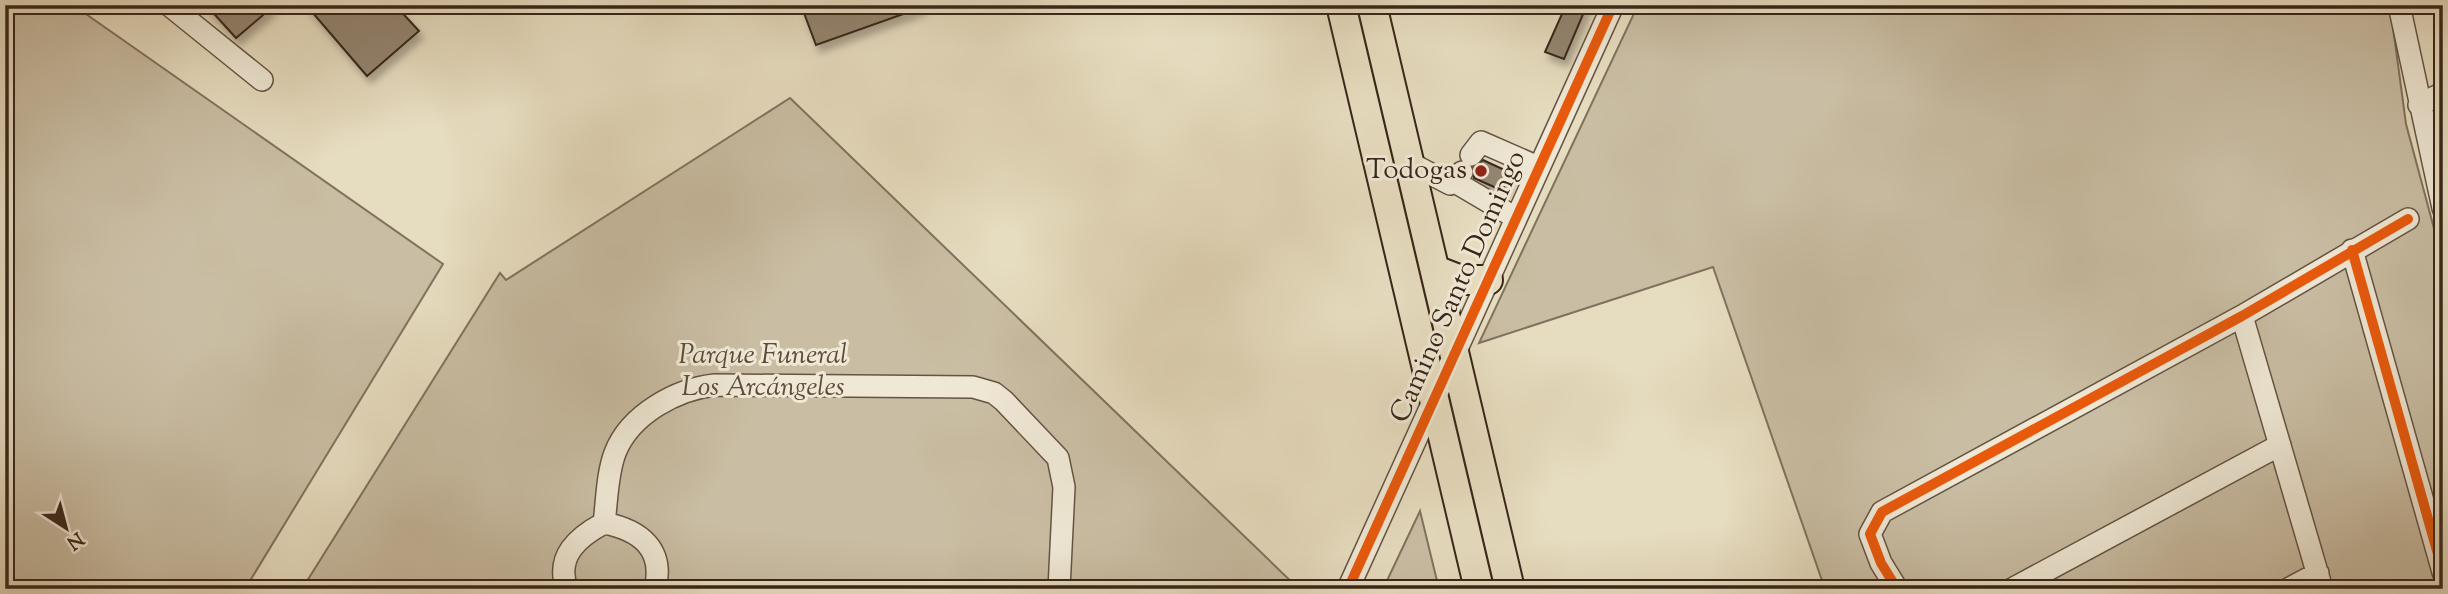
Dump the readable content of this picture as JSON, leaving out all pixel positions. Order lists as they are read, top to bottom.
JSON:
{
  "streets": {
    "street": ["Camino Santo Domingo"]
  },
  "parks": ["Parque Funeral Los Arcángeles"],
  "places": ["Todogas"],
  "north": "bottom right"
}
